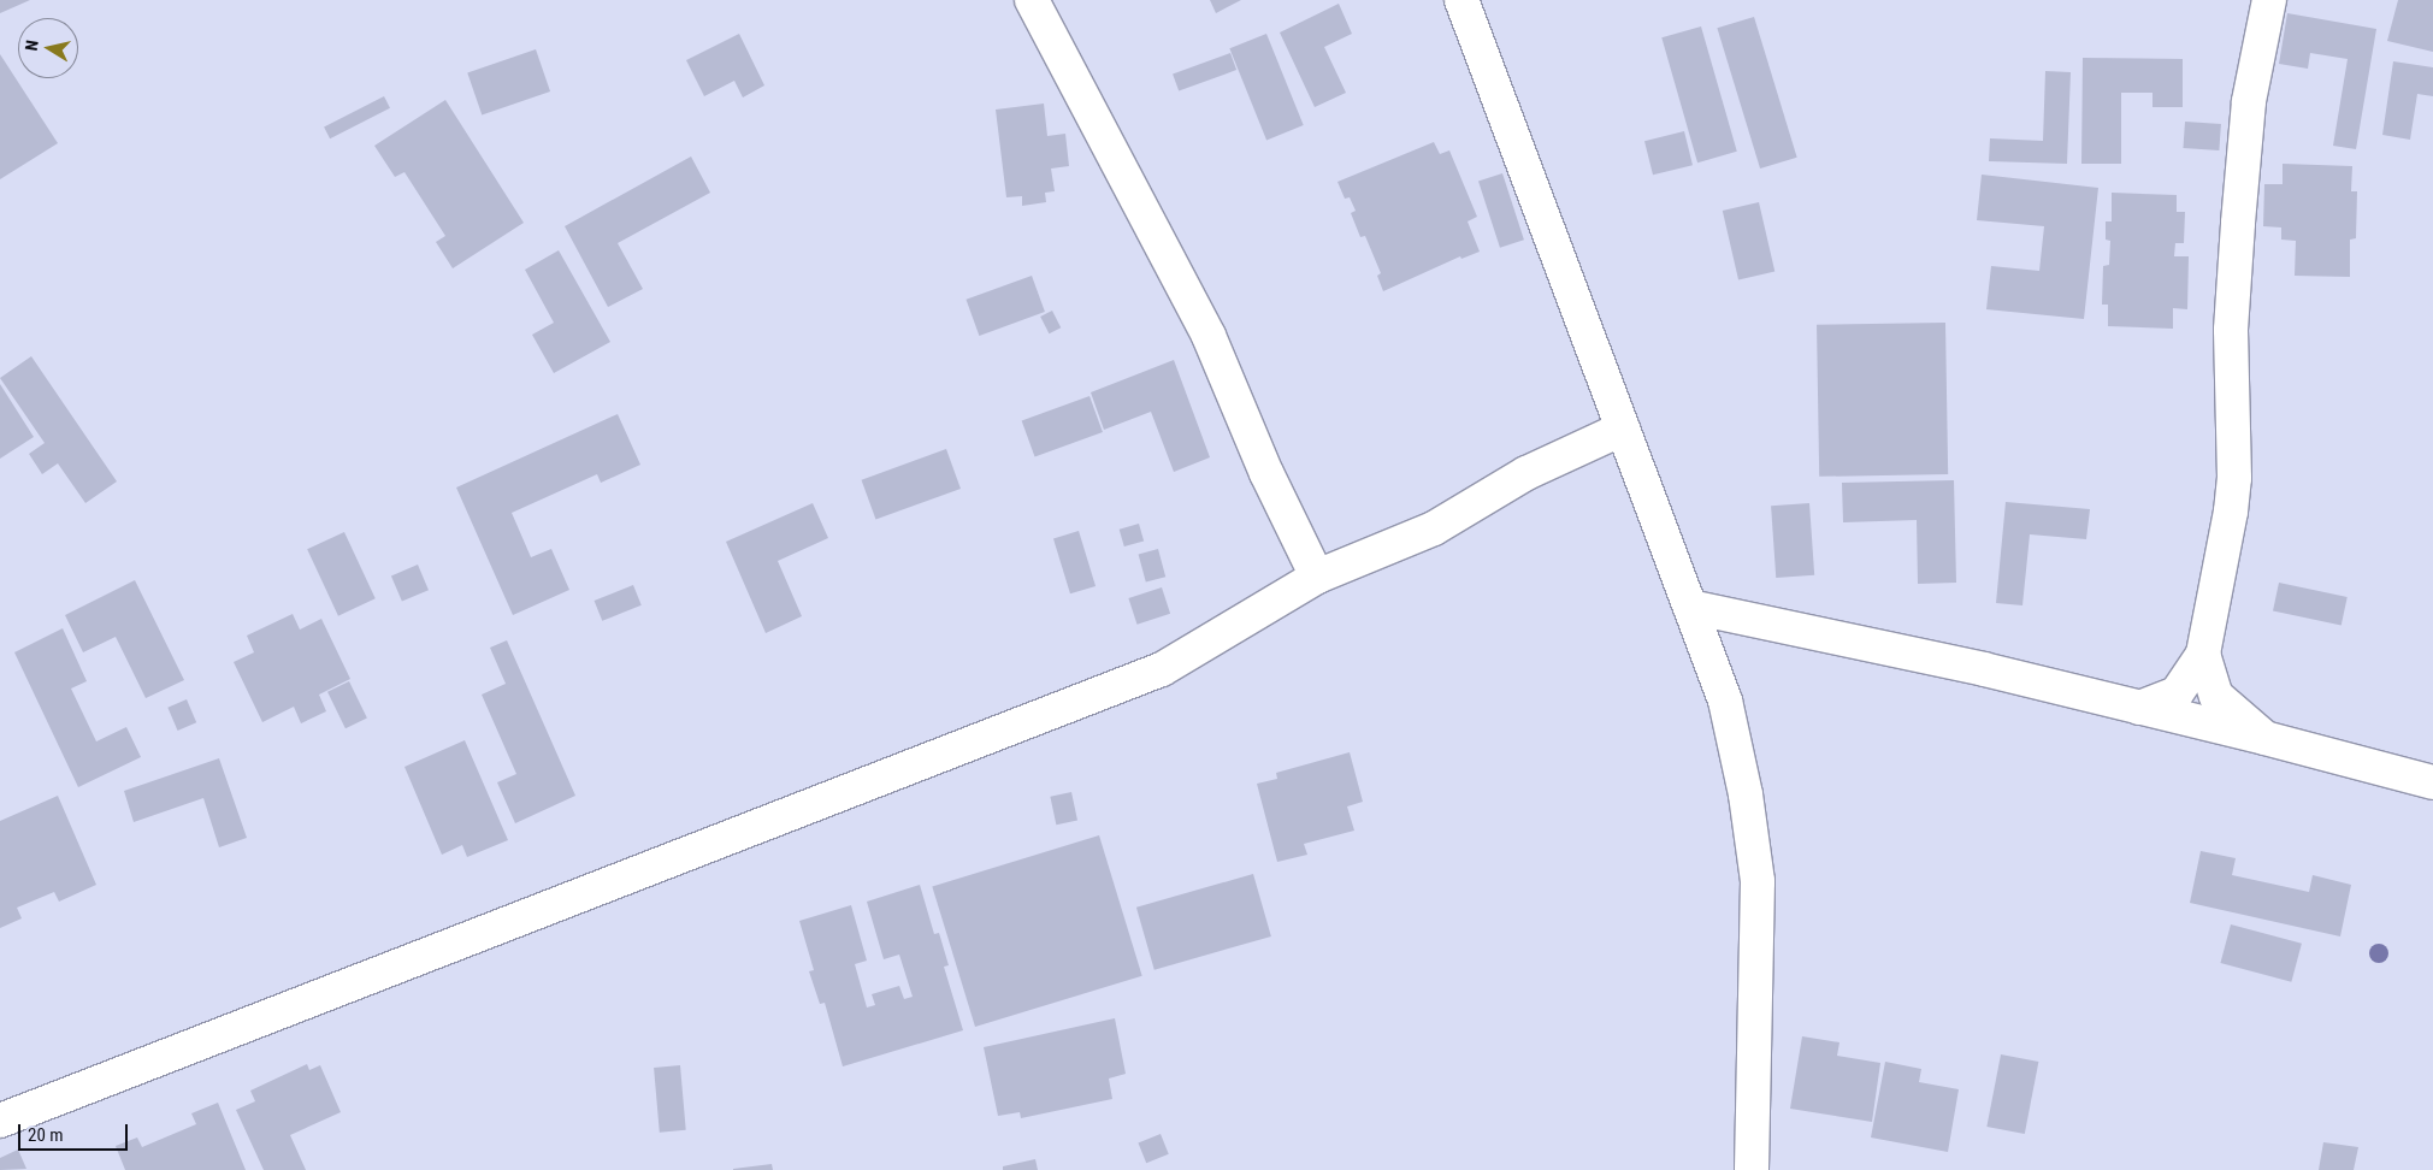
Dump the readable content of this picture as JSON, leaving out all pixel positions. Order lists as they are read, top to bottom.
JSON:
{
  "scale_bar": "20 m",
  "north": "left"
}
